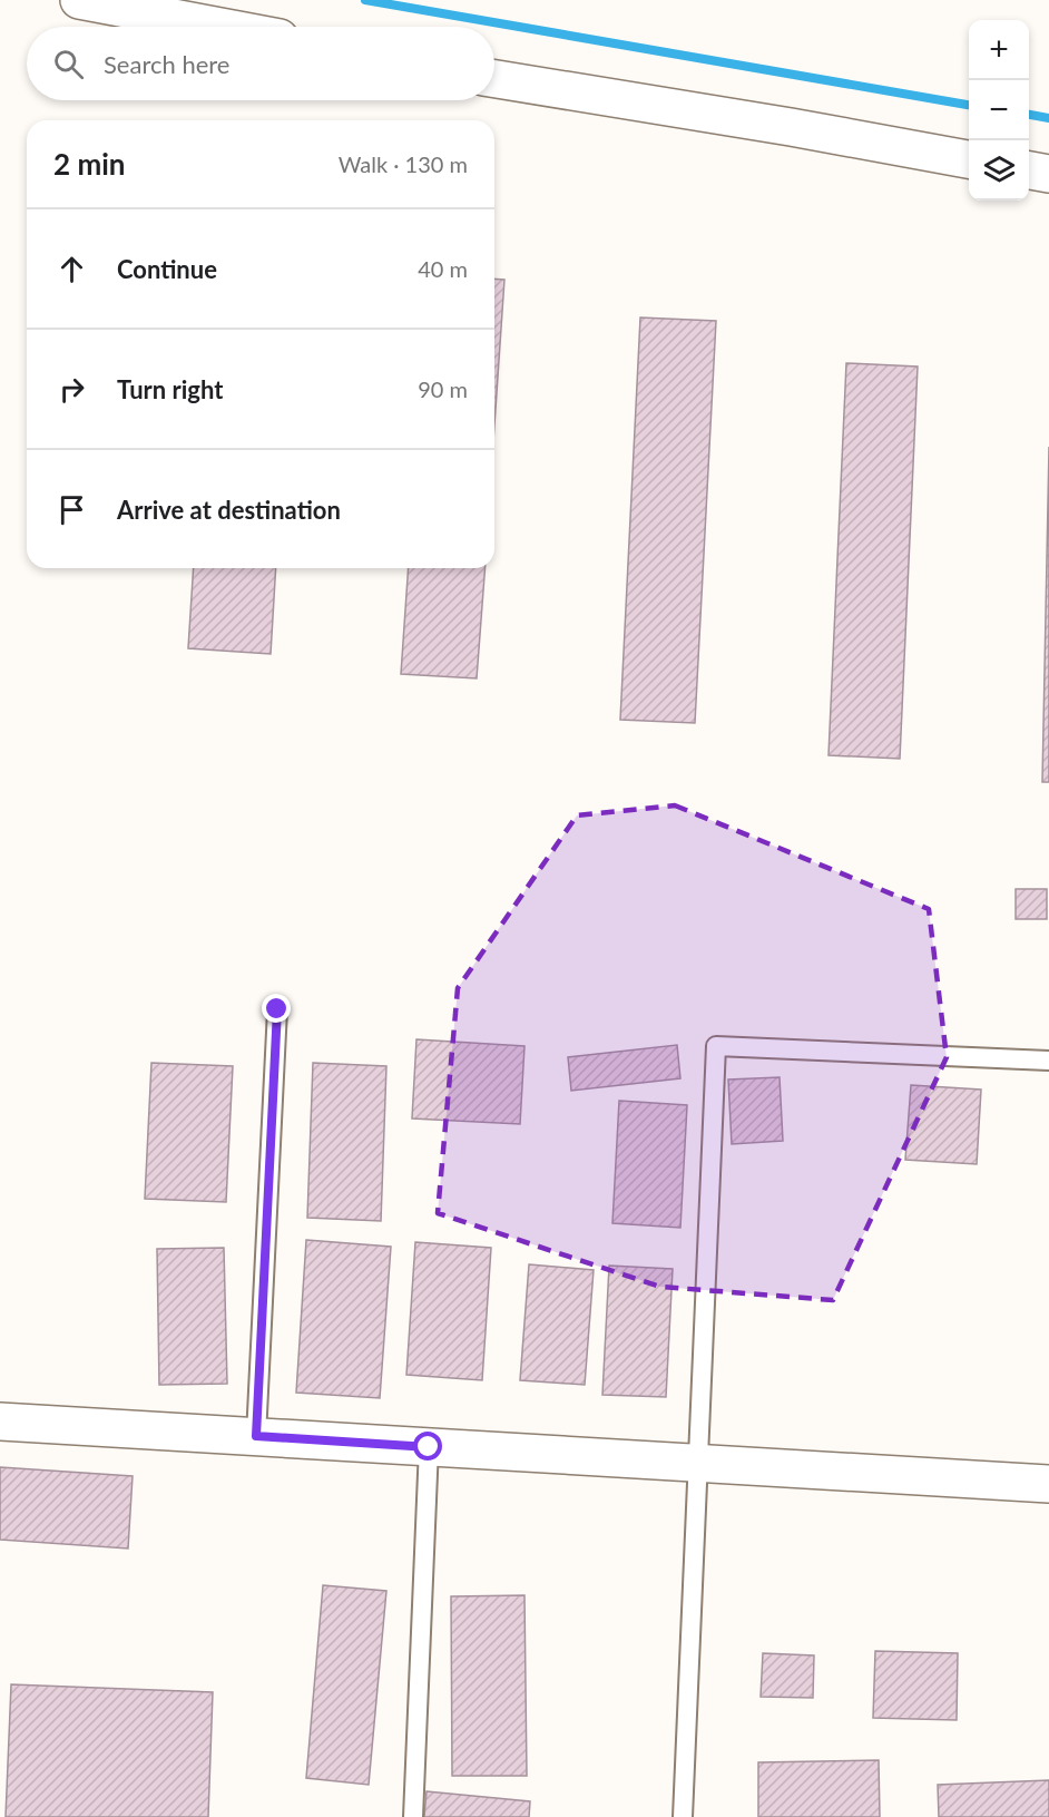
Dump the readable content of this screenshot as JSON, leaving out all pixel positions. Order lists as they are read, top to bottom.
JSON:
{
  "page": {
    "map_buttons": ["+", "−"],
    "search": "Search here",
    "heading": ["2 min", "Walk · 130 m"],
    "list": [
      ["Continue", "40 m"],
      ["Turn right", "90 m"],
      "Arrive at destination"
    ]
  }
}
